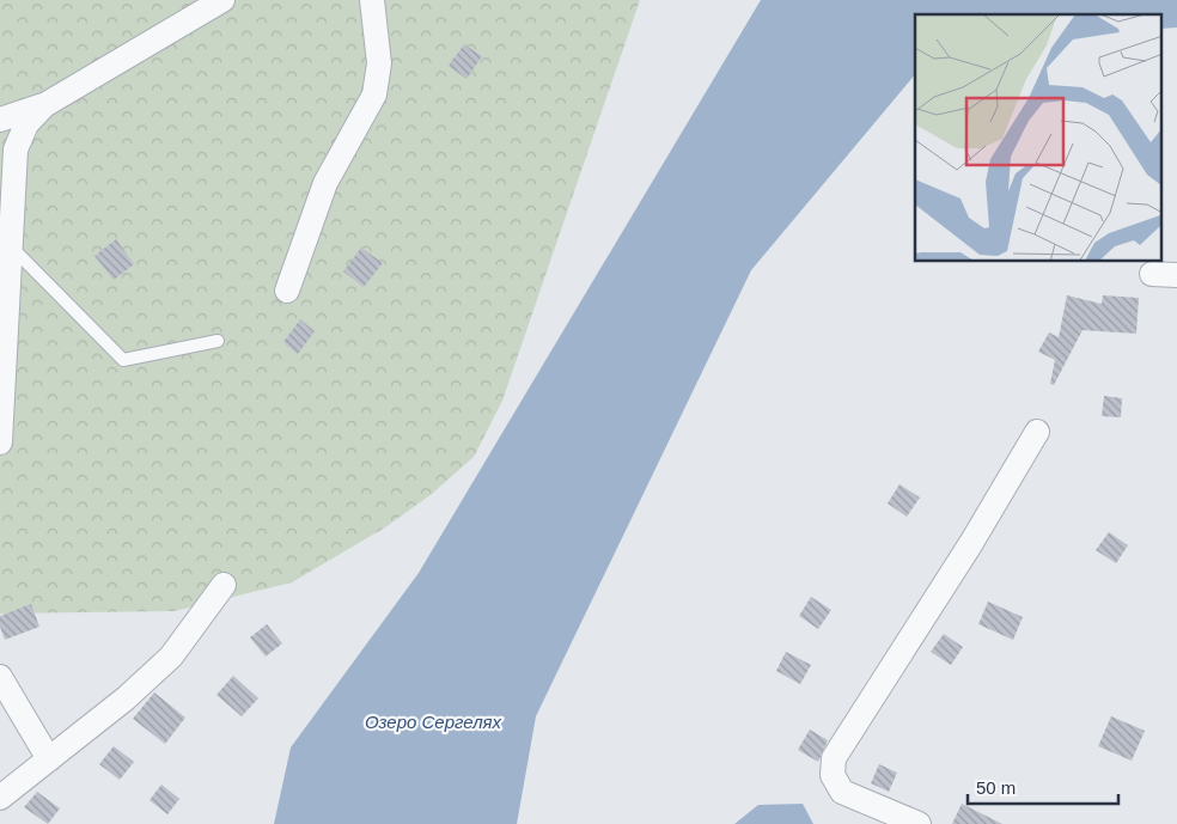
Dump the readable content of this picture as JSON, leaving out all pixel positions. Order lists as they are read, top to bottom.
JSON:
{
  "water": ["Озеро Сергелях"],
  "scale_bar": "50 m"
}
